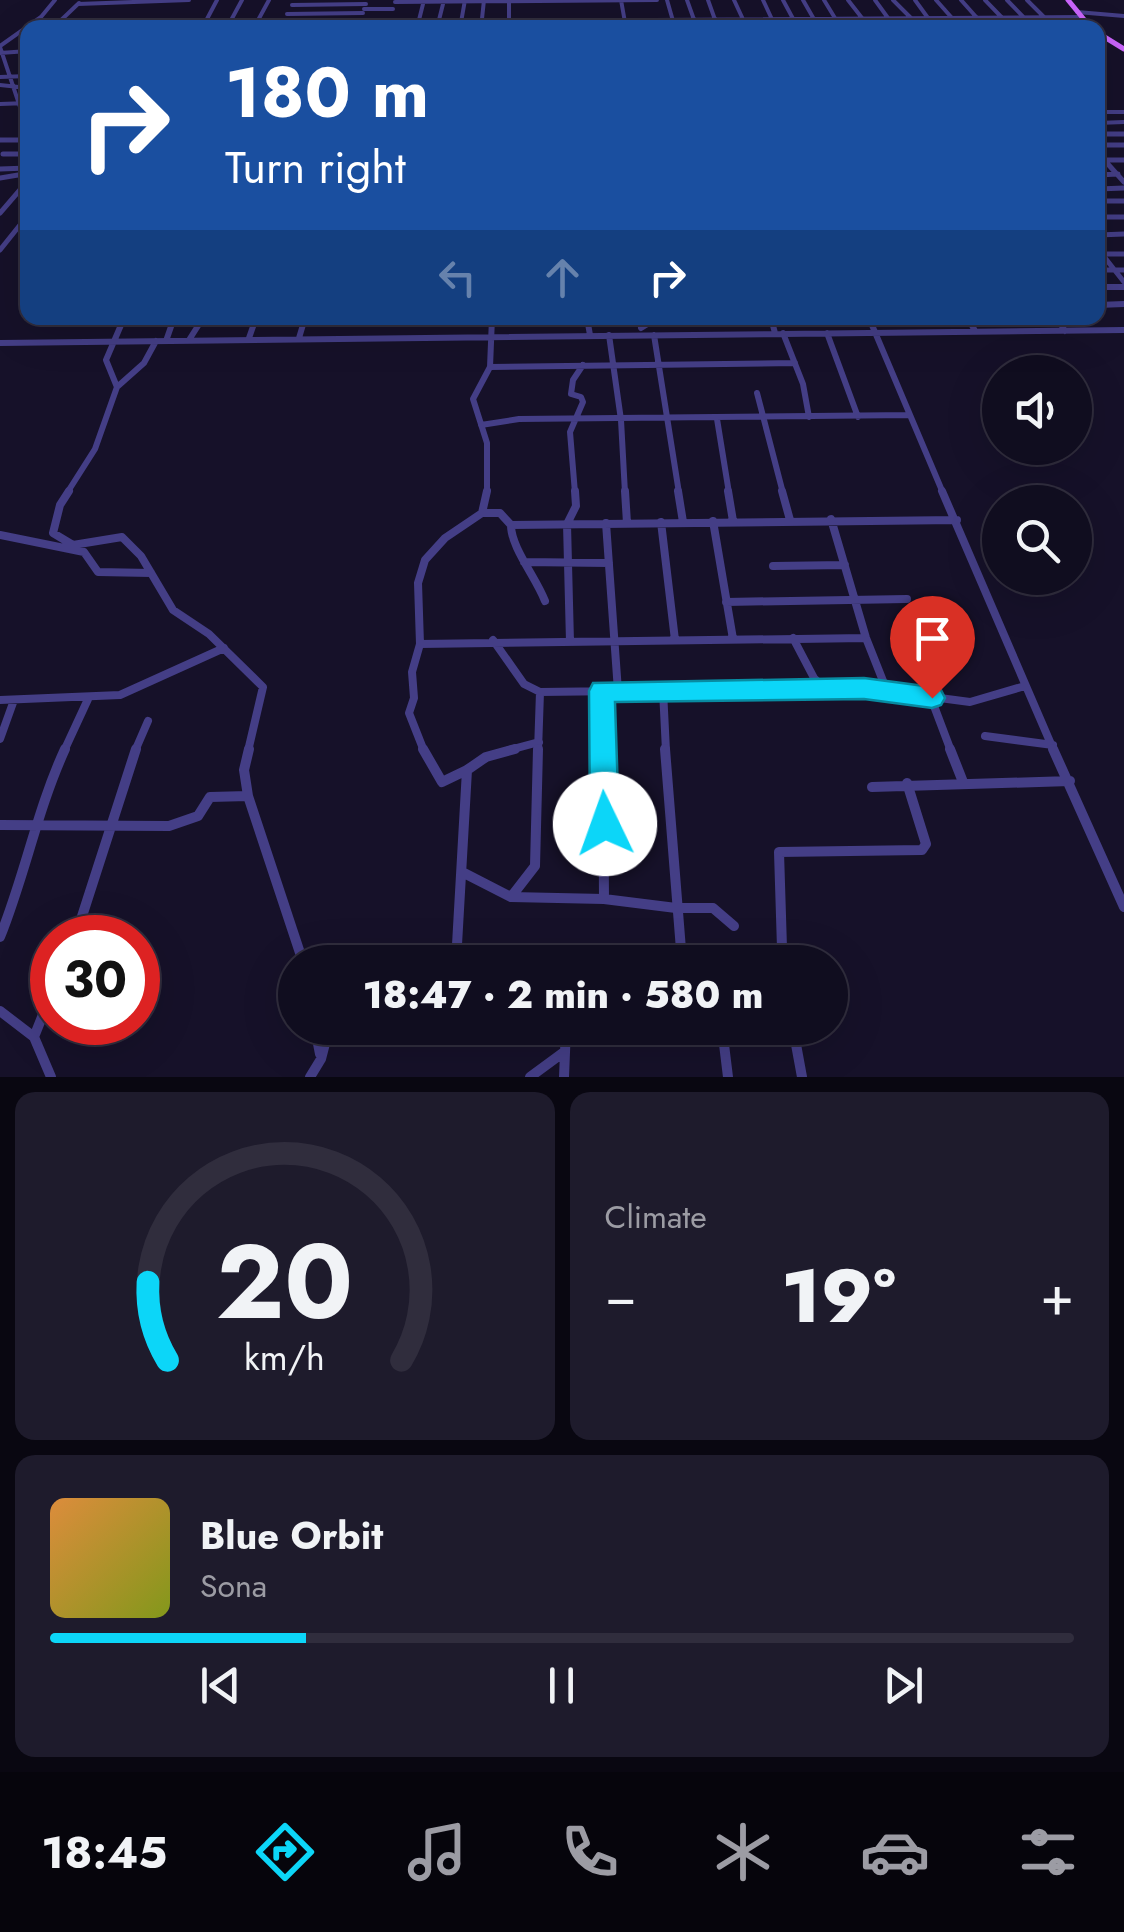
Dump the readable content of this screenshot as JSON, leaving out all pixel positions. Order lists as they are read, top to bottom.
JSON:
{
  "page": {
    "turn": ["180 m", "Turn right"],
    "limit": "30",
    "trip": "18:47 · 2 min · 580 m",
    "tile": "Climate",
    "heat": ["−", "19°", "+"],
    "song": ["Blue Orbit", "Sona"],
    "tabs": "18:45",
    "gauge": ["20", "km/h"]
  }
}
